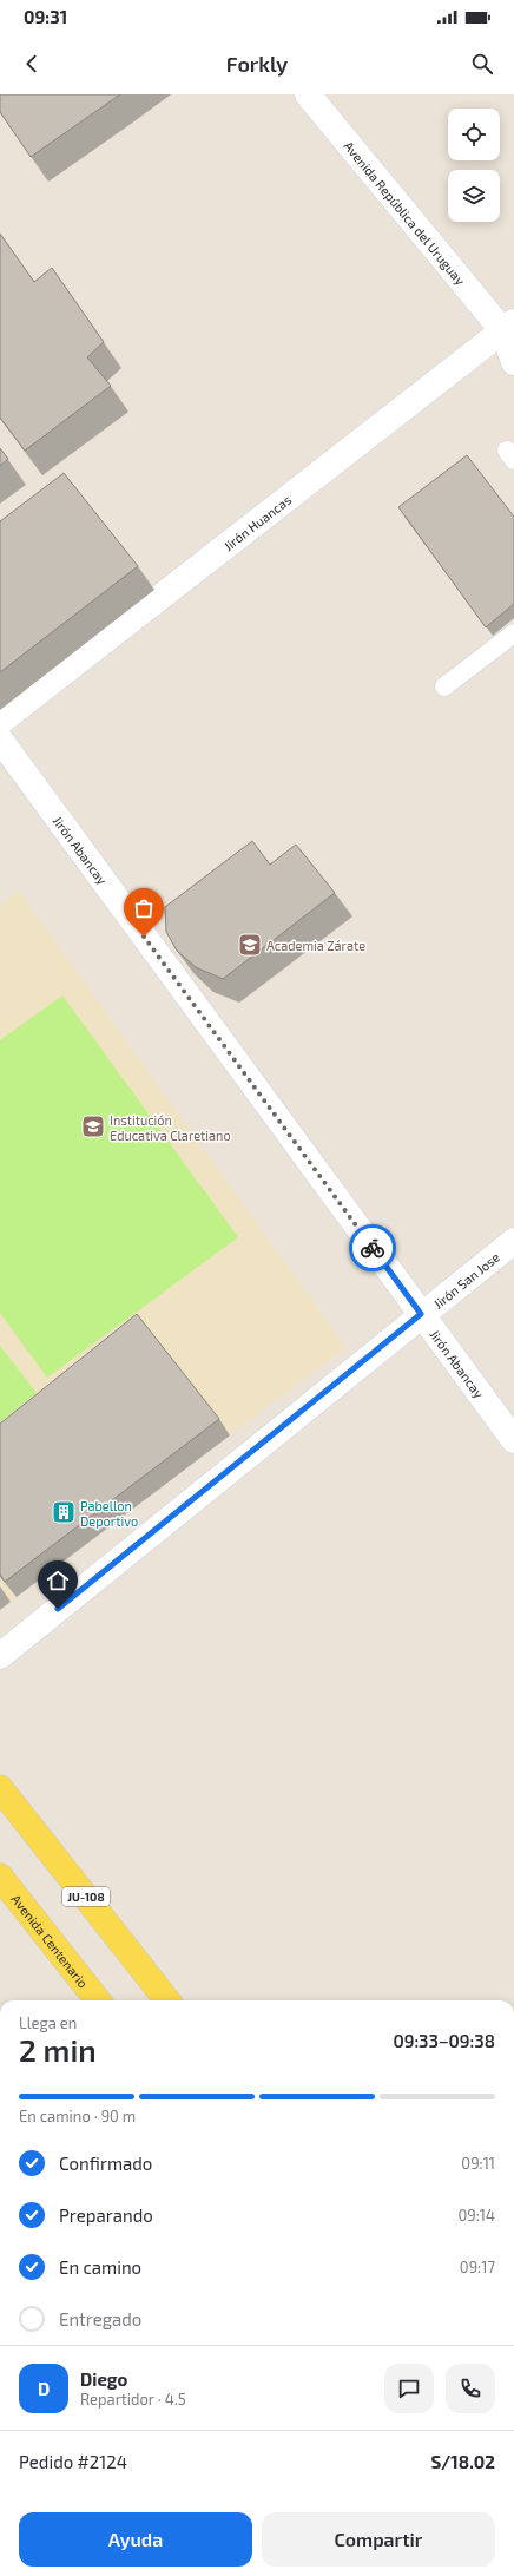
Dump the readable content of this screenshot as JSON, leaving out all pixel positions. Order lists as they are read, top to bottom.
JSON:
{
  "streets": {
    "main road": ["JU-108", "Avenida Centenario"],
    "street": [
      "Avenida República del Uruguay",
      "Jirón Huancas",
      "Jirón Abancay",
      "Jirón San Jose"
    ]
  },
  "crossings": [
    ["Avenida República del Uruguay", "Jirón Huancas"],
    ["Jirón Abancay", "Jirón San Jose"]
  ],
  "places": {
    "school or university": ["Academia Zárate", "Institución Educativa Claretiano"],
    "building": ["Pabellon Deportivo"]
  },
  "page": {
    "status": "09:31",
    "header": "Forkly",
    "heading": ["2 min", "Llega en", "09:33–09:38"],
    "panel": [
      "Diego",
      "Repartidor · 4.5",
      "Pedido #2124",
      "S/18.02"
    ],
    "bar": "En camino · 90 m",
    "list": [
      ["Confirmado", "09:11"],
      ["Preparando", "09:14"],
      ["En camino", "09:17"],
      "Entregado"
    ],
    "round": "D",
    "buttons": ["Ayuda", "Compartir"]
  }
}
